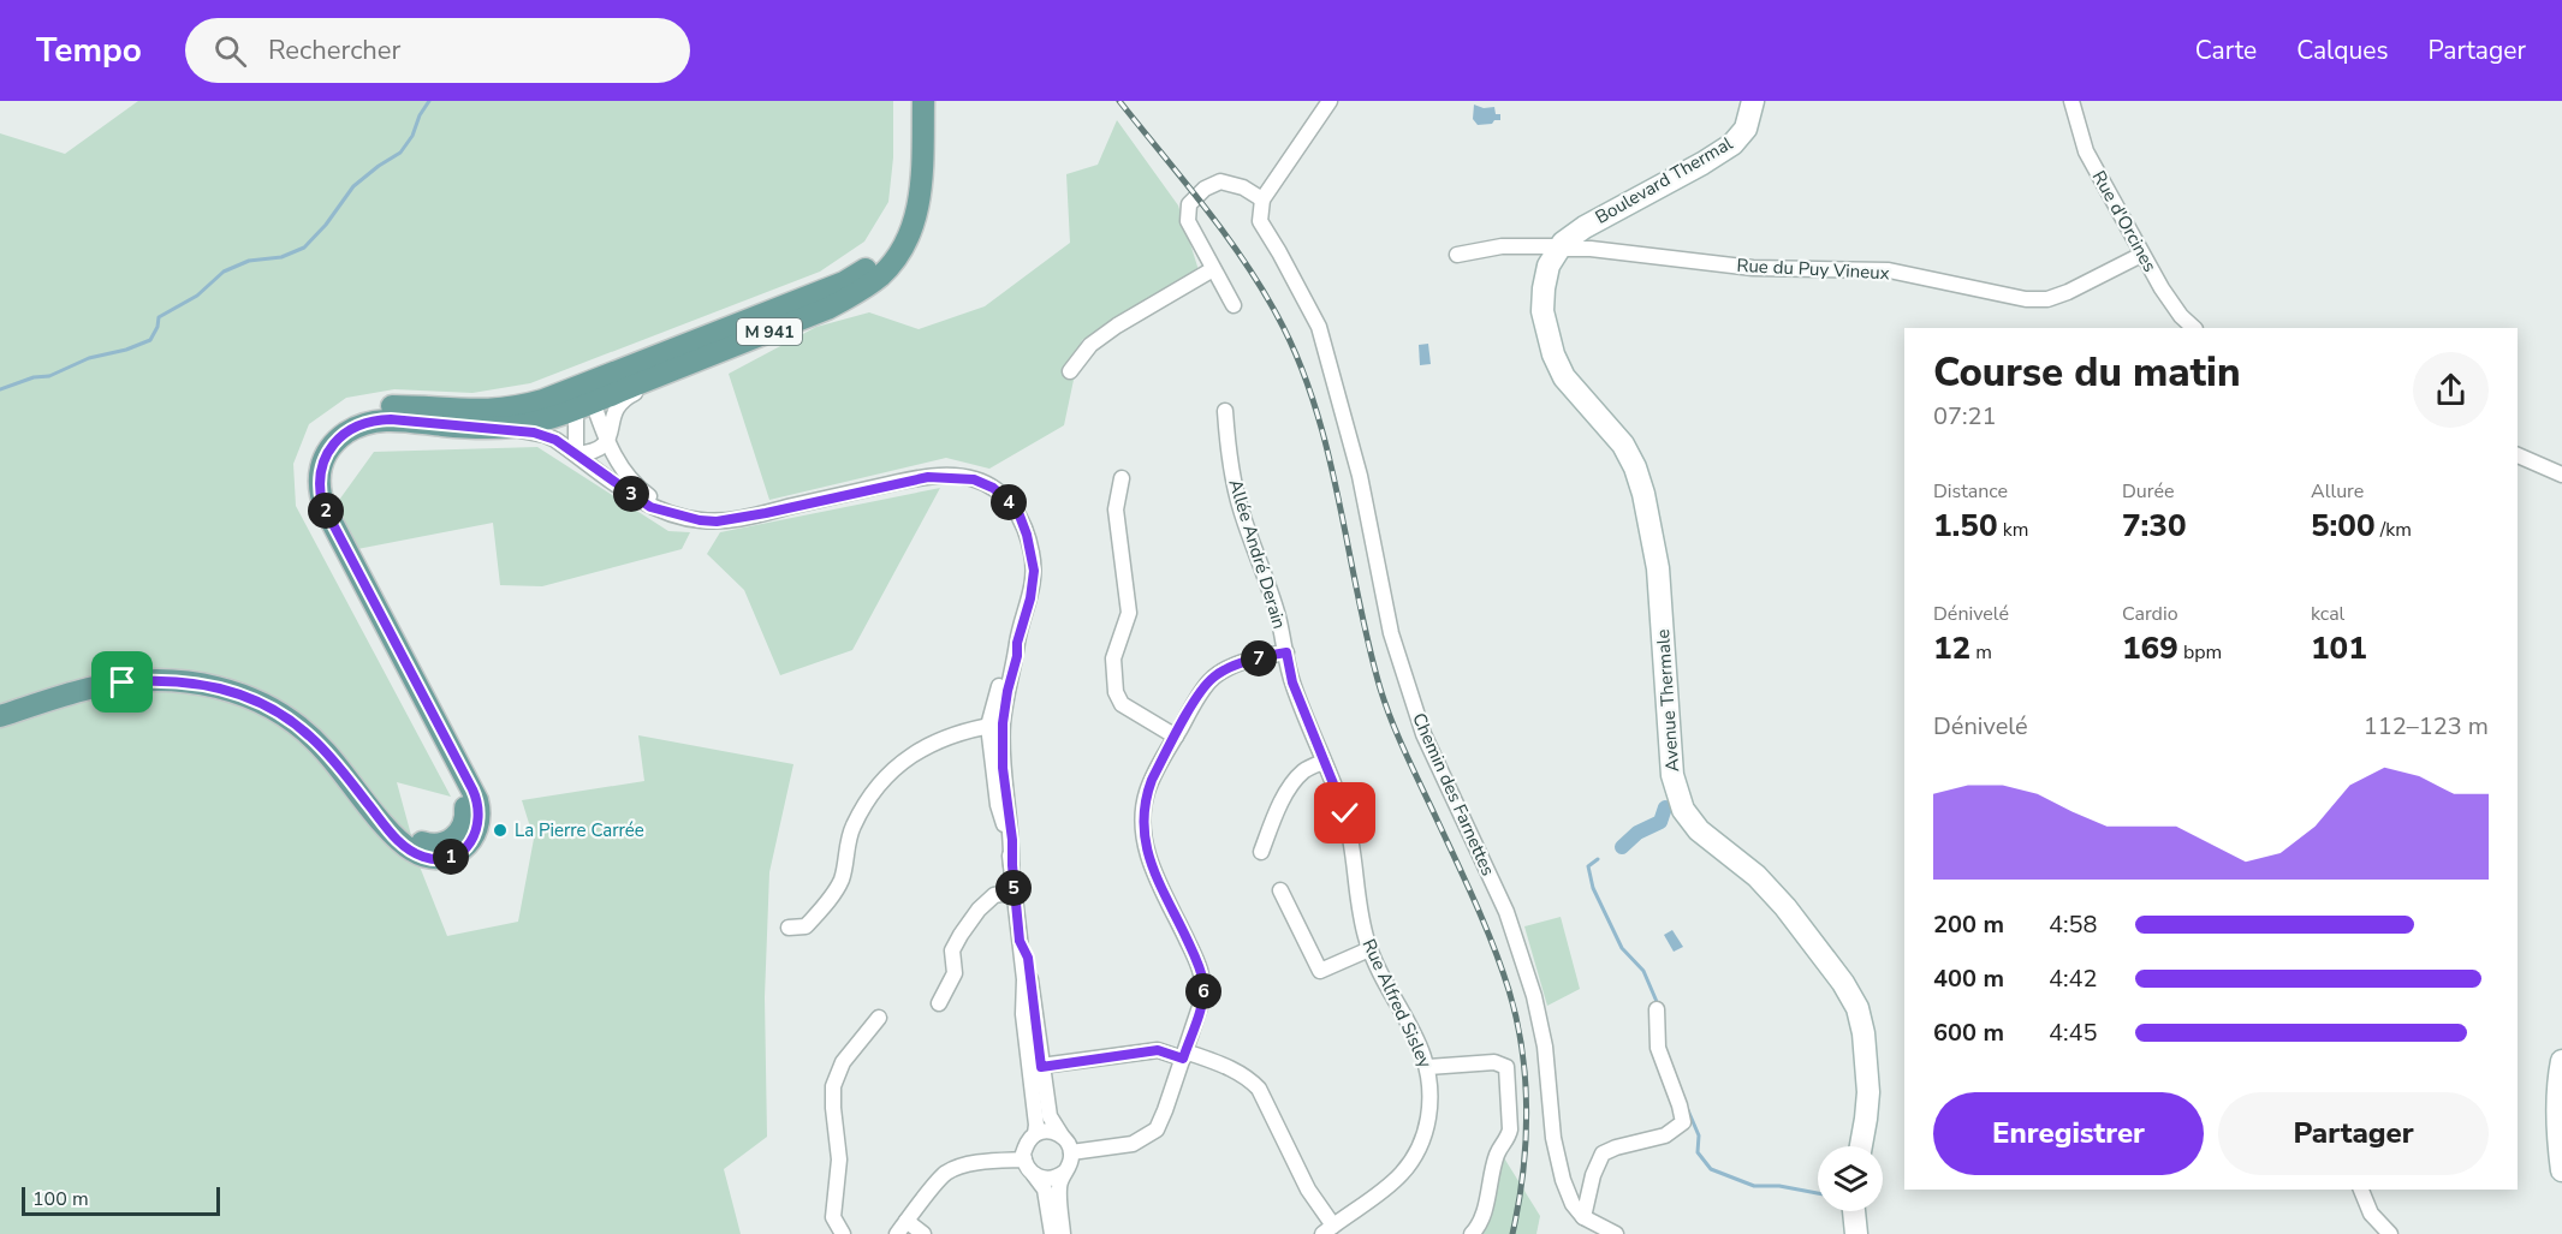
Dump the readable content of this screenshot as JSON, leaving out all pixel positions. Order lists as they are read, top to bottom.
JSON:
{
  "streets": {
    "main road": ["Boulevard Thermal", "M 941", "Avenue Thermale"],
    "street": [
      "Rue d'Orcines",
      "Rue du Puy Vineux",
      "Allée André Derain",
      "Chemin des Farnettes",
      "Rue Alfred Sisley"
    ]
  },
  "crossings": [
    ["Boulevard Thermal", "Rue du Puy Vineux"],
    ["Boulevard Thermal", "Avenue Thermale"],
    ["Rue d'Orcines", "Rue du Puy Vineux"],
    ["Rue du Puy Vineux", "Avenue Thermale"],
    ["Allée André Derain", "Rue Alfred Sisley"]
  ],
  "places": ["La Pierre Carrée"],
  "scale_bar": "100 m",
  "page": {
    "header": "Tempo",
    "search": "Rechercher",
    "nav": ["Carte", "Calques", "Partager"],
    "heading": ["Course du matin", "07:21"],
    "stats": [
      ["Distance", "1.50 km"],
      ["Durée", "7:30"],
      ["Allure", "5:00 /km"],
      ["Dénivelé", "12 m"],
      ["Cardio", "169 bpm"],
      ["kcal", "101"]
    ],
    "pins": [
      "3",
      "4",
      "2",
      "7",
      "1",
      "5",
      "6"
    ],
    "chart": ["Dénivelé", "112–123 m"],
    "list": [
      {
        "name": "200 m",
        "note": "4:58"
      },
      {
        "name": "400 m",
        "note": "4:42"
      },
      {
        "name": "600 m",
        "note": "4:45"
      }
    ],
    "buttons": ["Enregistrer", "Partager"],
    "scale": "100 m"
  }
}
